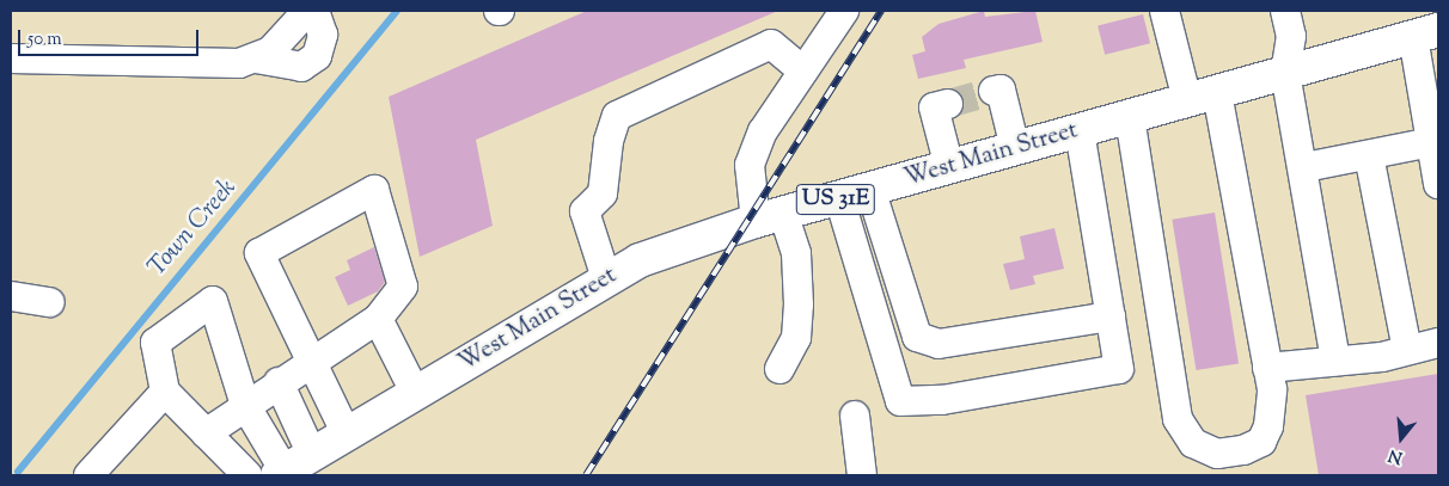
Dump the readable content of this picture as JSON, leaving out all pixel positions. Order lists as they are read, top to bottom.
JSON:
{
  "streets": {
    "main road": ["West Main Street", "US 31E"]
  },
  "water": ["Town Creek"],
  "scale_bar": "50 m",
  "north": "bottom"
}
